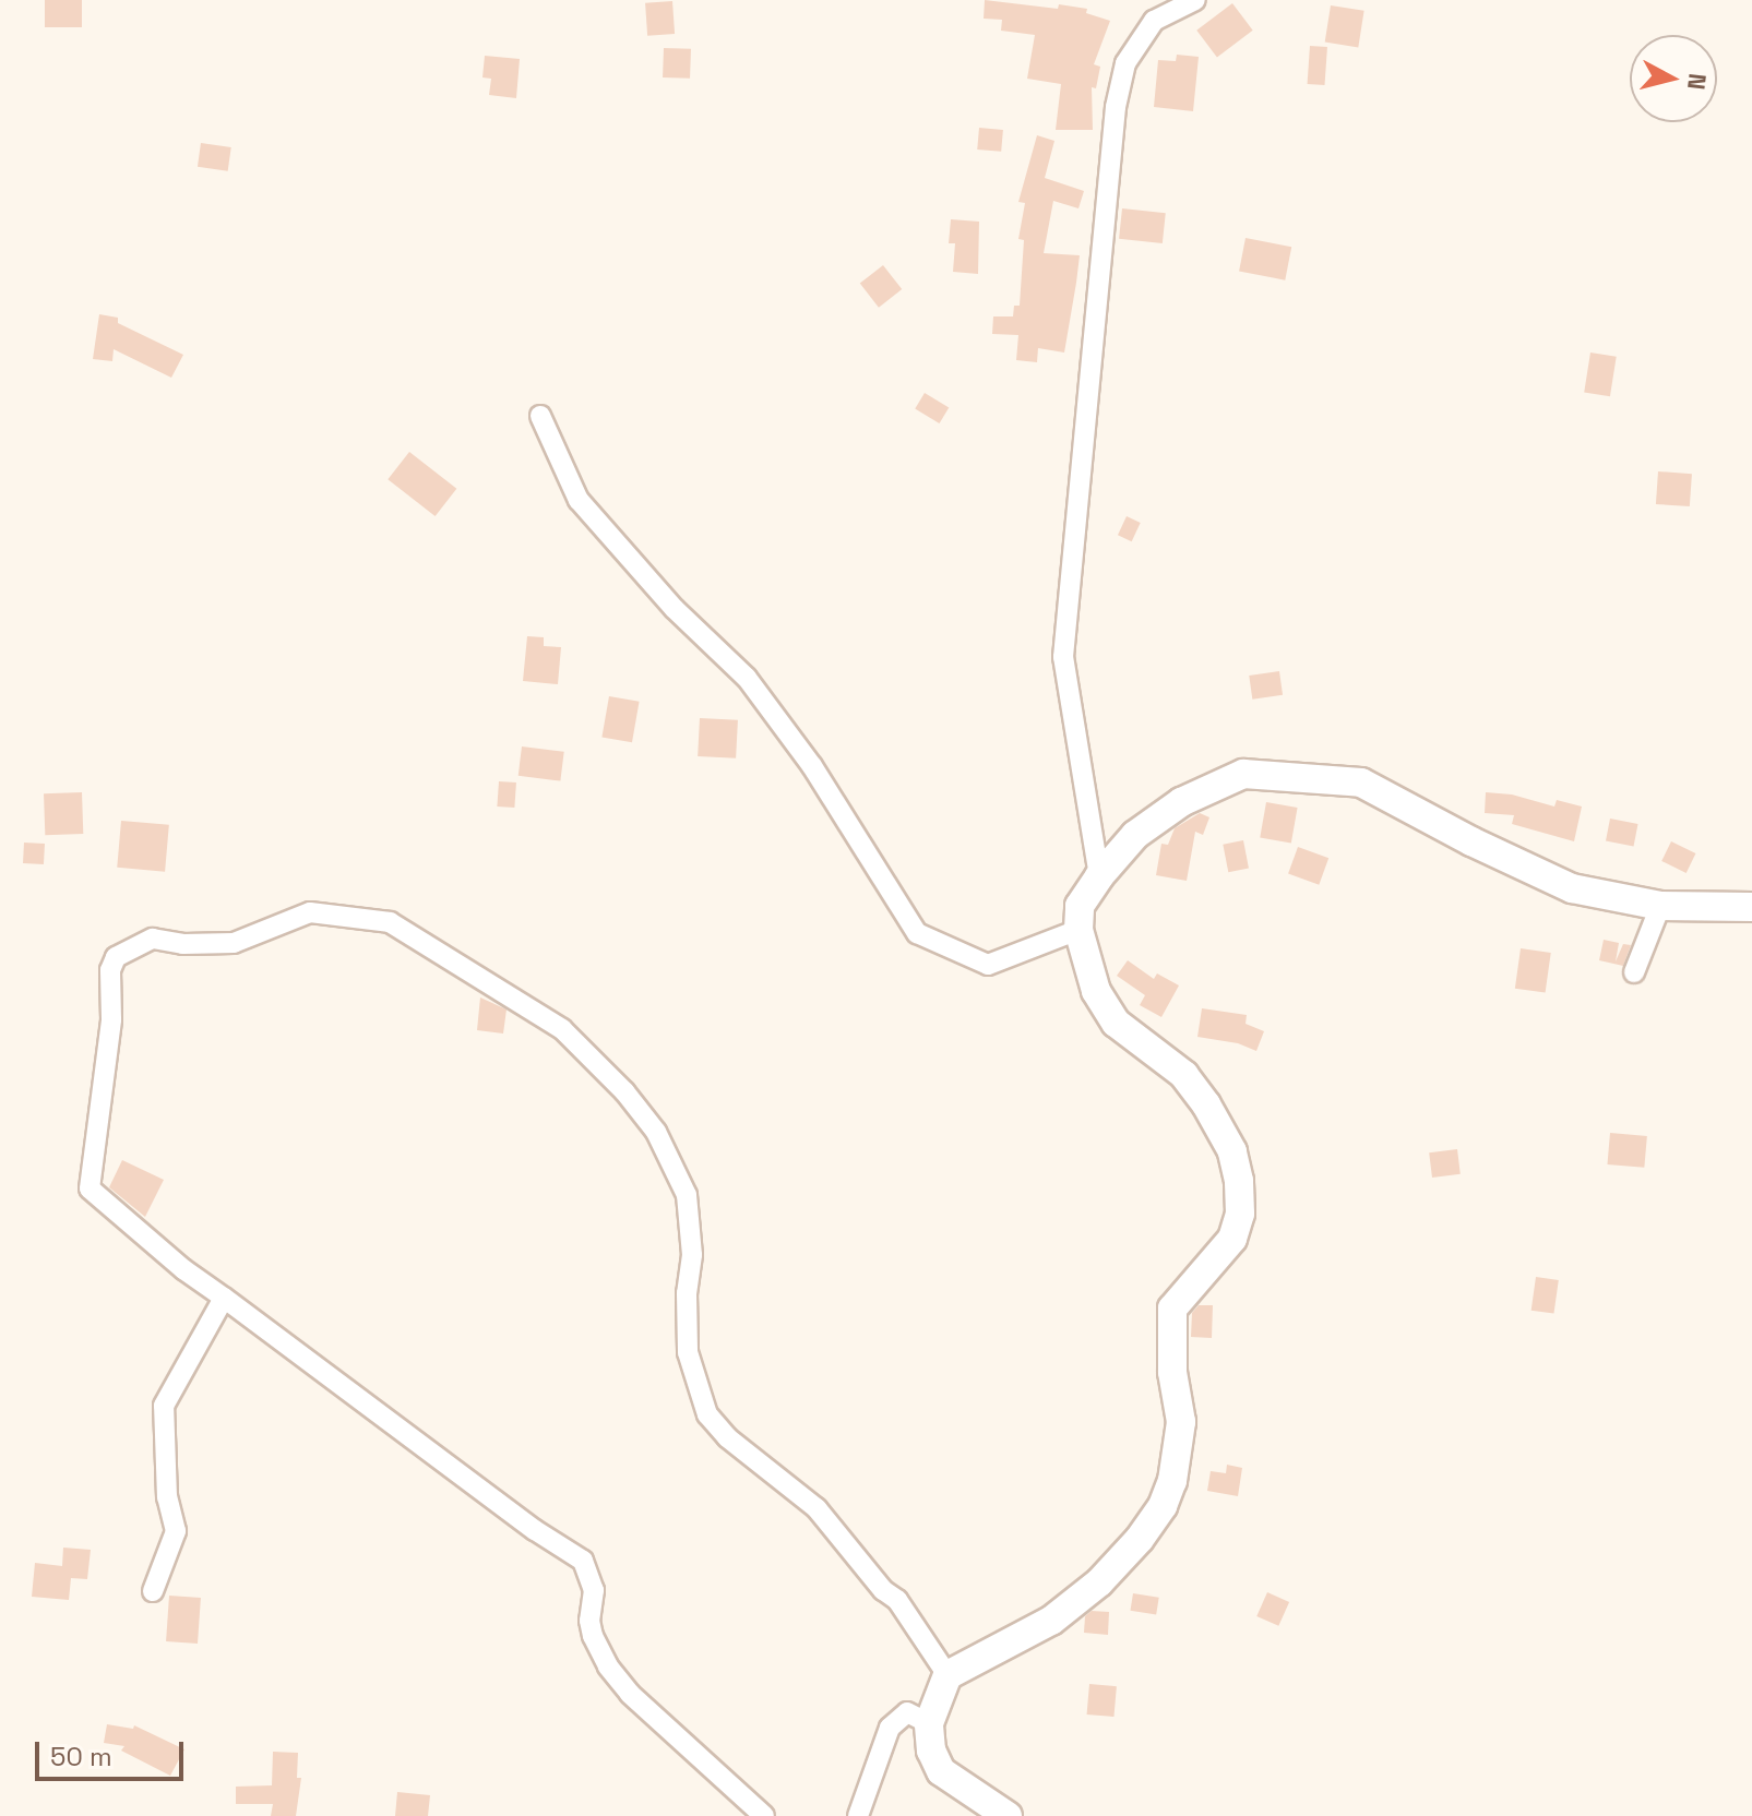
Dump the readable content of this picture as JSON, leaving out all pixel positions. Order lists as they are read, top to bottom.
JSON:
{
  "scale_bar": "50 m",
  "north": "right"
}
